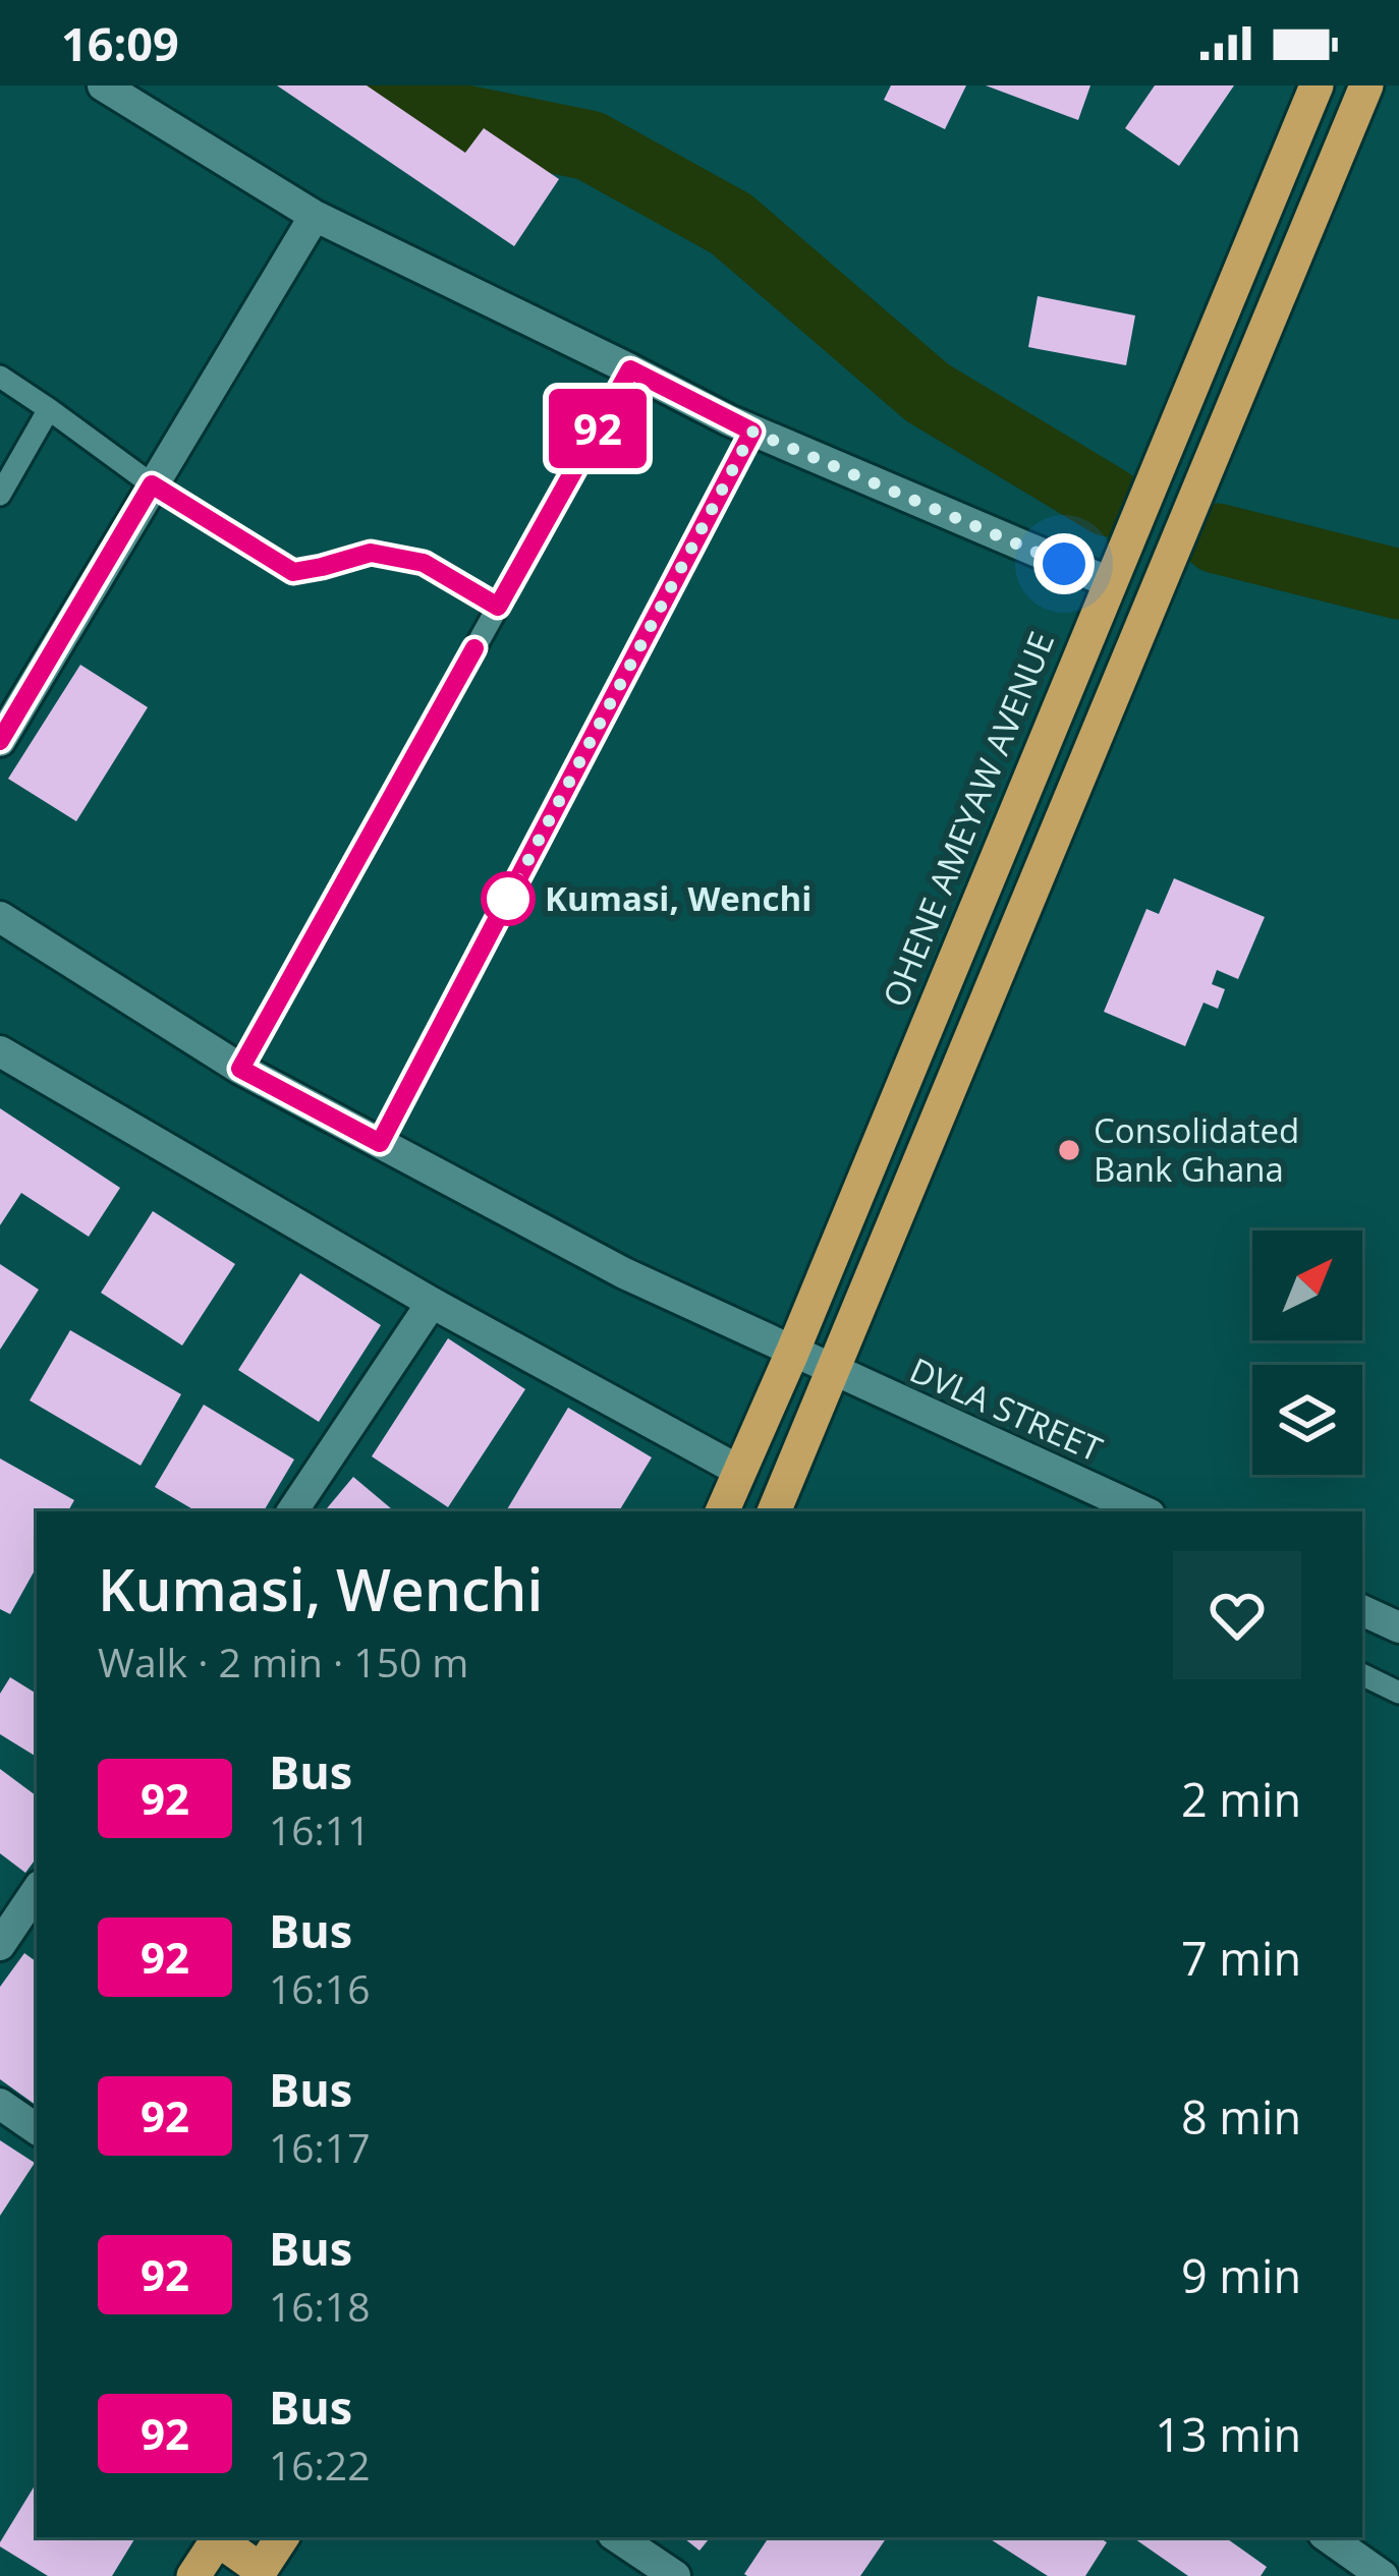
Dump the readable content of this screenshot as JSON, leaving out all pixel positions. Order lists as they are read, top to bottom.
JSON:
{
  "streets": {
    "highway": ["OHENE AMEYAW AVENUE"],
    "street": ["DVLA STREET"]
  },
  "crossings": [
    ["OHENE AMEYAW AVENUE", "DVLA STREET"]
  ],
  "places": ["Kumasi, Wenchi", "Consolidated Bank Ghana"],
  "lines": ["bus line 92"],
  "north": "top right",
  "page": {
    "status": "16:09",
    "on_map": "92",
    "heading": ["Kumasi, Wenchi", "Walk · 2 min · 150 m"],
    "list": [
      {
        "mark": "92",
        "name": "Bus",
        "note": "16:11",
        "value": "2 min"
      },
      {
        "mark": "92",
        "name": "Bus",
        "note": "16:16",
        "value": "7 min"
      },
      {
        "mark": "92",
        "name": "Bus",
        "note": "16:17",
        "value": "8 min"
      },
      {
        "mark": "92",
        "name": "Bus",
        "note": "16:18",
        "value": "9 min"
      },
      {
        "mark": "92",
        "name": "Bus",
        "note": "16:22",
        "value": "13 min"
      }
    ]
  }
}
